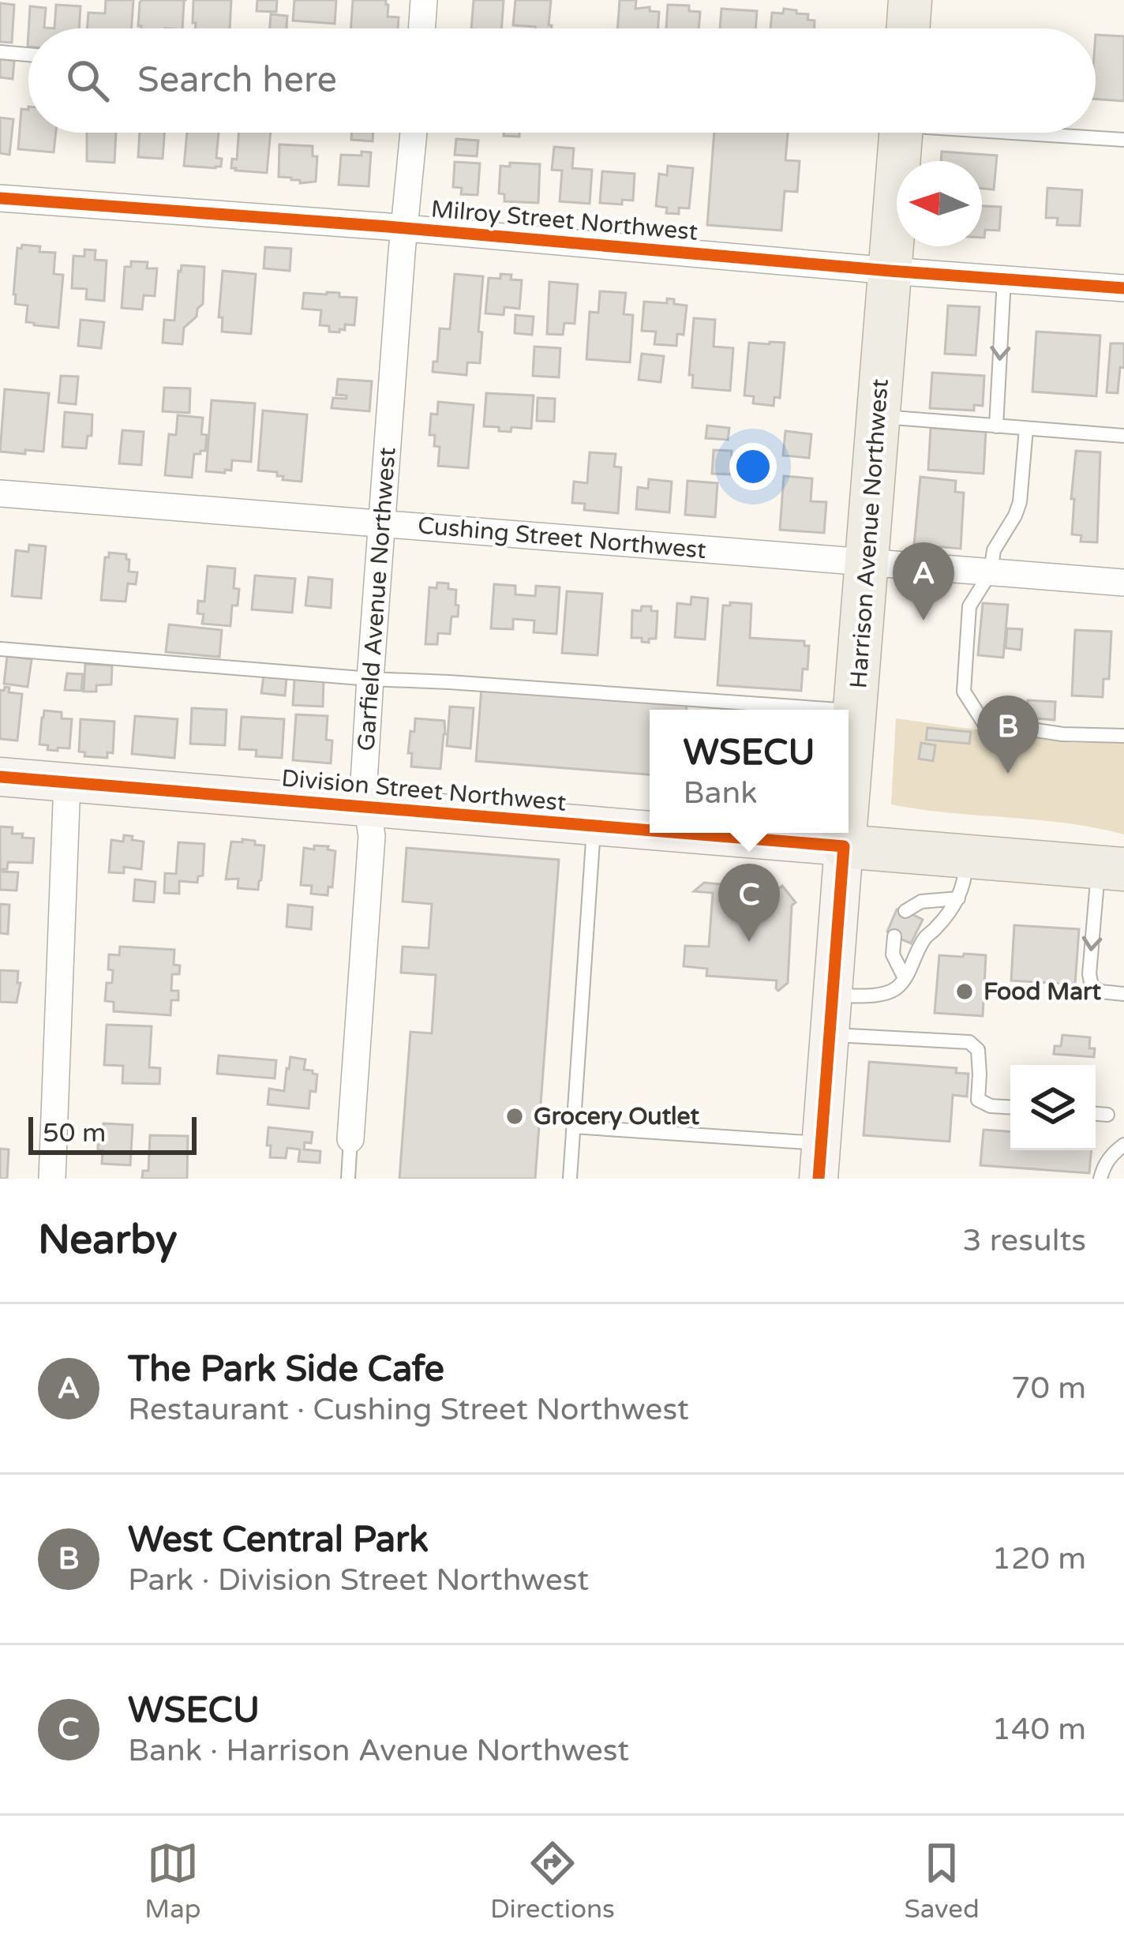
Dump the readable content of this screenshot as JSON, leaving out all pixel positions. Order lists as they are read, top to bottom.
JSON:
{
  "streets": {
    "main road": ["Harrison Avenue Northwest", "Division Street Northwest"],
    "street": ["Milroy Street Northwest", "Cushing Street Northwest", "Garfield Avenue Northwest"]
  },
  "crossings": [
    ["Milroy Street Northwest", "Harrison Avenue Northwest"],
    ["Milroy Street Northwest", "Garfield Avenue Northwest"],
    ["Harrison Avenue Northwest", "Cushing Street Northwest"],
    ["Harrison Avenue Northwest", "Division Street Northwest"],
    ["Cushing Street Northwest", "Garfield Avenue Northwest"],
    ["Garfield Avenue Northwest", "Division Street Northwest"]
  ],
  "places": ["Food Mart", "Grocery Outlet"],
  "scale_bar": "50 m",
  "north": "left",
  "page": {
    "search": "Search here",
    "pins": ["A", "B", "C"],
    "popup": ["WSECU", "Bank"],
    "scale": "50 m",
    "heading": ["Nearby", "3 results"],
    "list": [
      {
        "mark": "A",
        "name": "The Park Side Cafe",
        "note": "Restaurant · Cushing Street Northwest",
        "value": "70 m"
      },
      {
        "mark": "B",
        "name": "West Central Park",
        "note": "Park · Division Street Northwest",
        "value": "120 m"
      },
      {
        "mark": "C",
        "name": "WSECU",
        "note": "Bank · Harrison Avenue Northwest",
        "value": "140 m"
      }
    ],
    "nav": ["Map", "Directions", "Saved"]
  }
}
